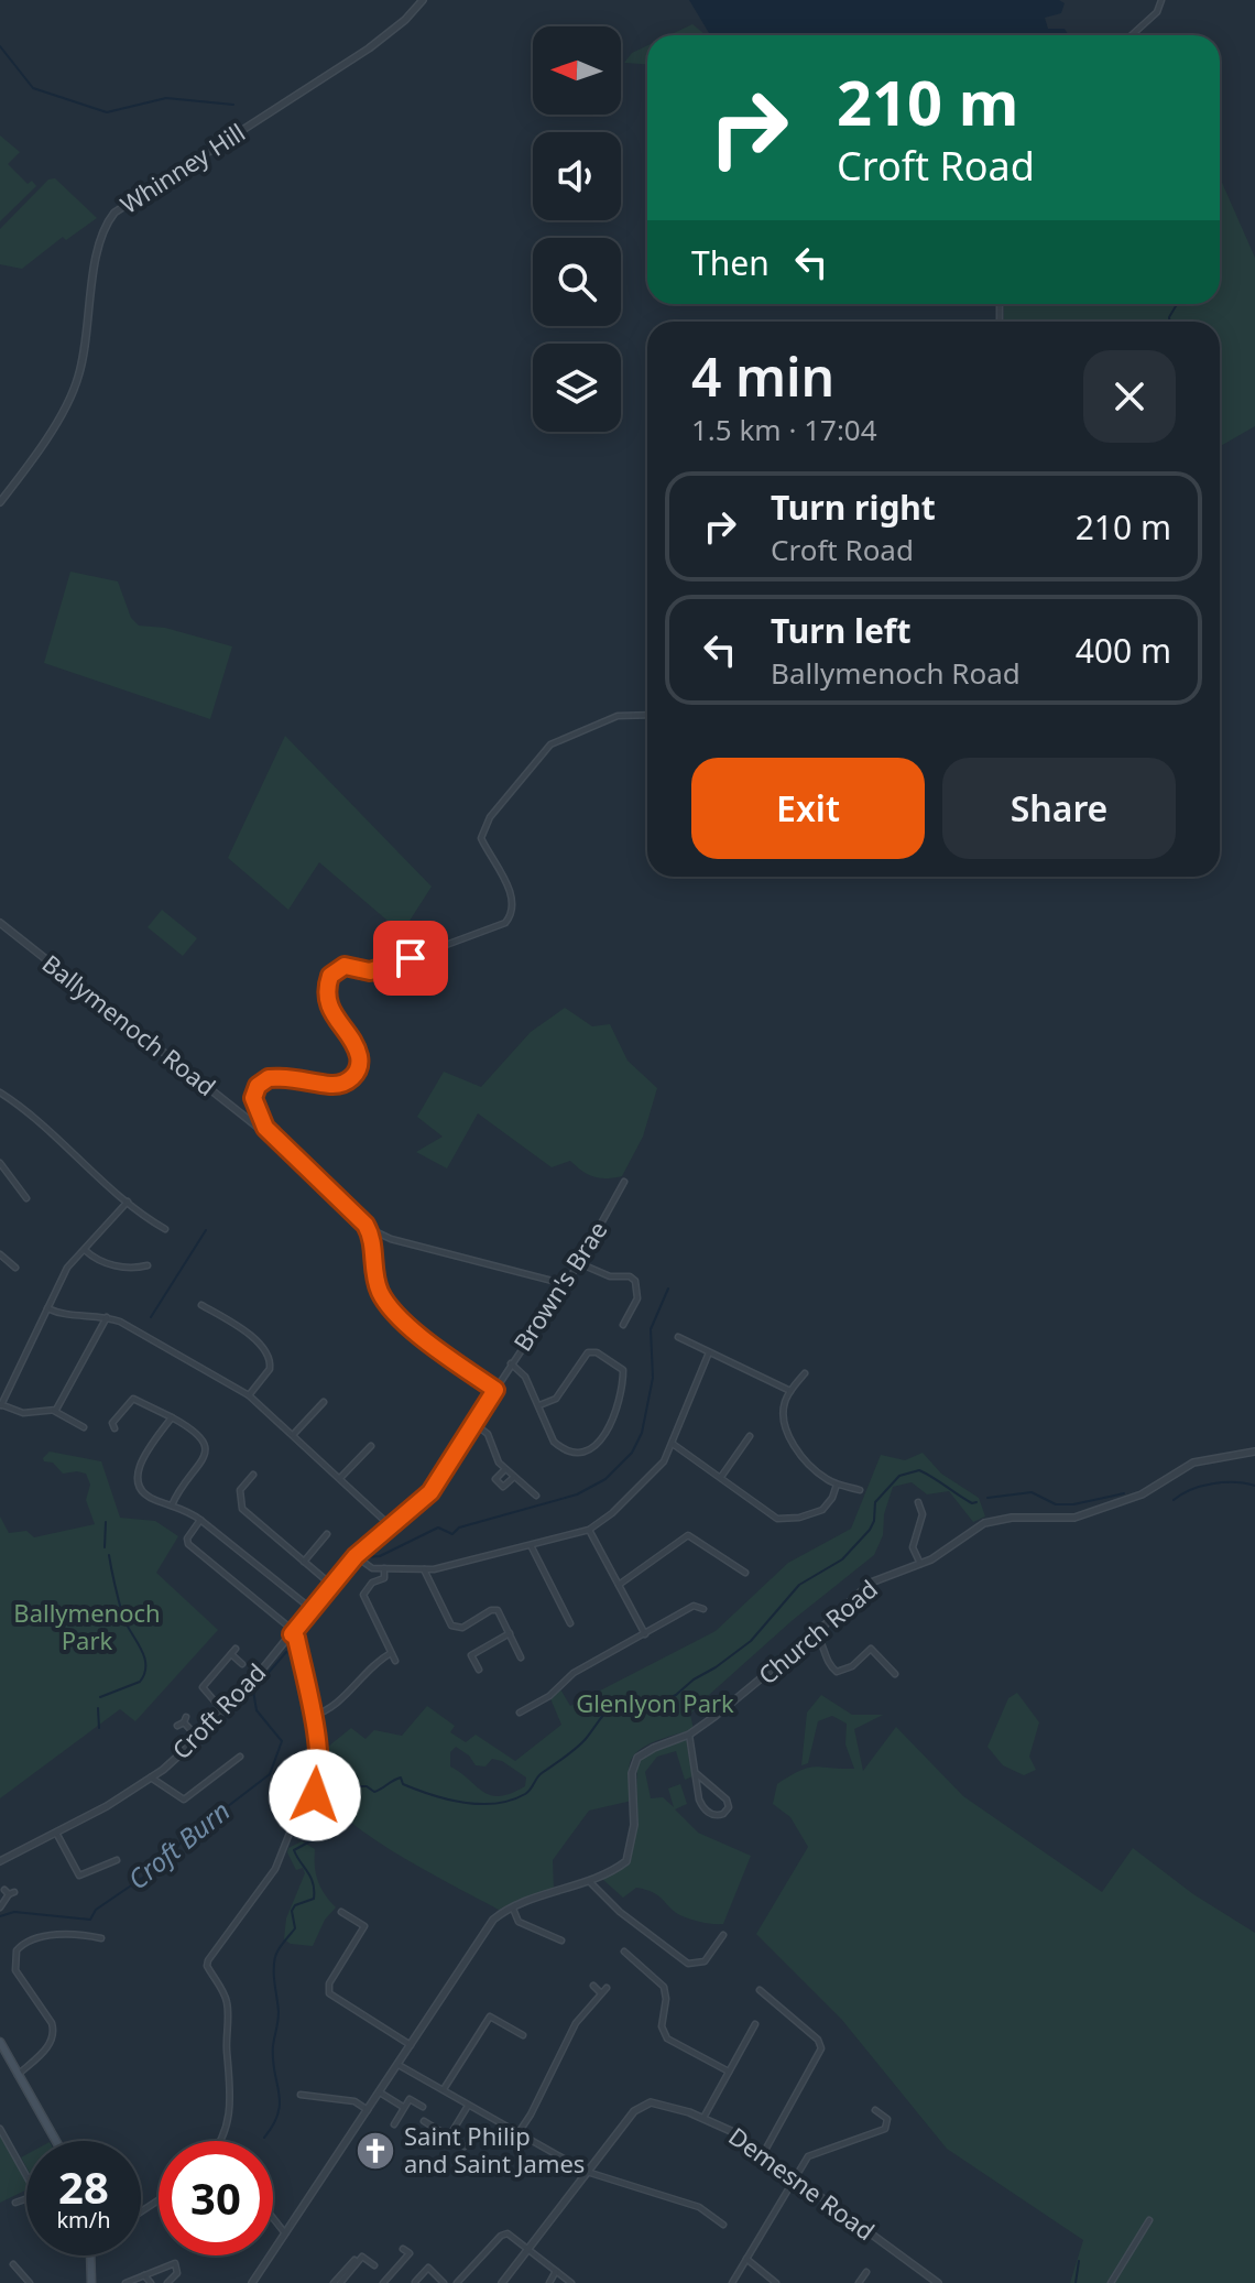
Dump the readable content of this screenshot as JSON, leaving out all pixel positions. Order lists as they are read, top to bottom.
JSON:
{
  "streets": {
    "street": [
      "Whinney Hill",
      "Ballymenoch Road",
      "Brown's Brae",
      "Church Road",
      "Croft Road",
      "Demesne Road"
    ]
  },
  "crossings": [
    ["Brown's Brae", "Croft Road"]
  ],
  "water": ["Croft Burn"],
  "parks": ["Ballymenoch Park", "Glenlyon Park"],
  "places": {
    "church": ["Saint Philip and Saint James"]
  },
  "north": "left",
  "page": {
    "turn": ["210 m", "Croft Road"],
    "then": "Then",
    "heading": ["4 min", "1.5 km · 17:04"],
    "list": [
      {
        "name": "Turn right",
        "note": "Croft Road",
        "value": "210 m"
      },
      {
        "name": "Turn left",
        "note": "Ballymenoch Road",
        "value": "400 m"
      }
    ],
    "buttons": ["Exit", "Share"],
    "speed": "28 km/h",
    "limit": "30"
  }
}
